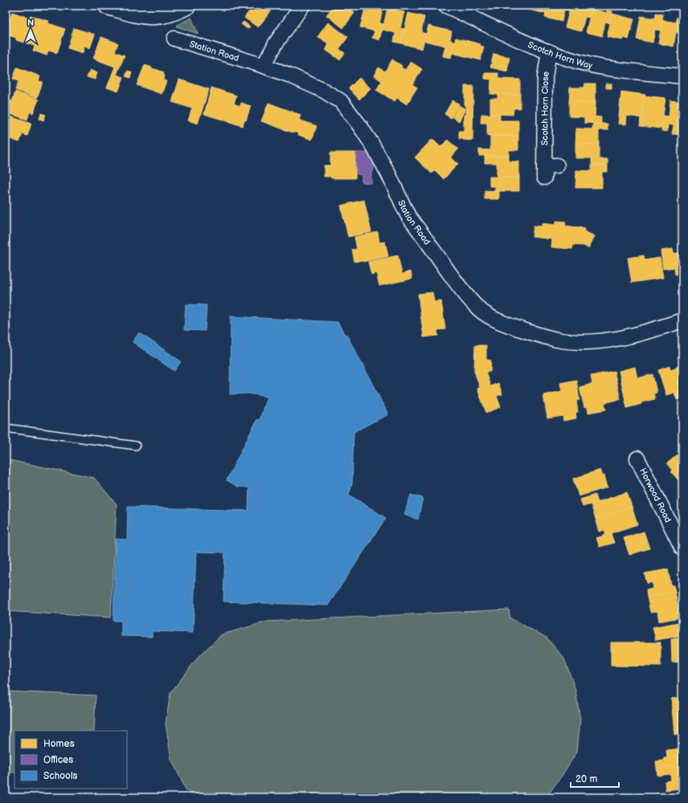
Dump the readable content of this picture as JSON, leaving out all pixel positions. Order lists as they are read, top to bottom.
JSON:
{
  "streets": {
    "street": [
      "Station Road",
      "Scotch Horn Way",
      "Scotch Horn Close",
      "Horwood Road"
    ]
  },
  "crossings": [
    ["Scotch Horn Way", "Scotch Horn Close"]
  ],
  "legend": ["Homes", "Offices", "Schools"],
  "scale_bar": "20 m",
  "north": "top"
}
